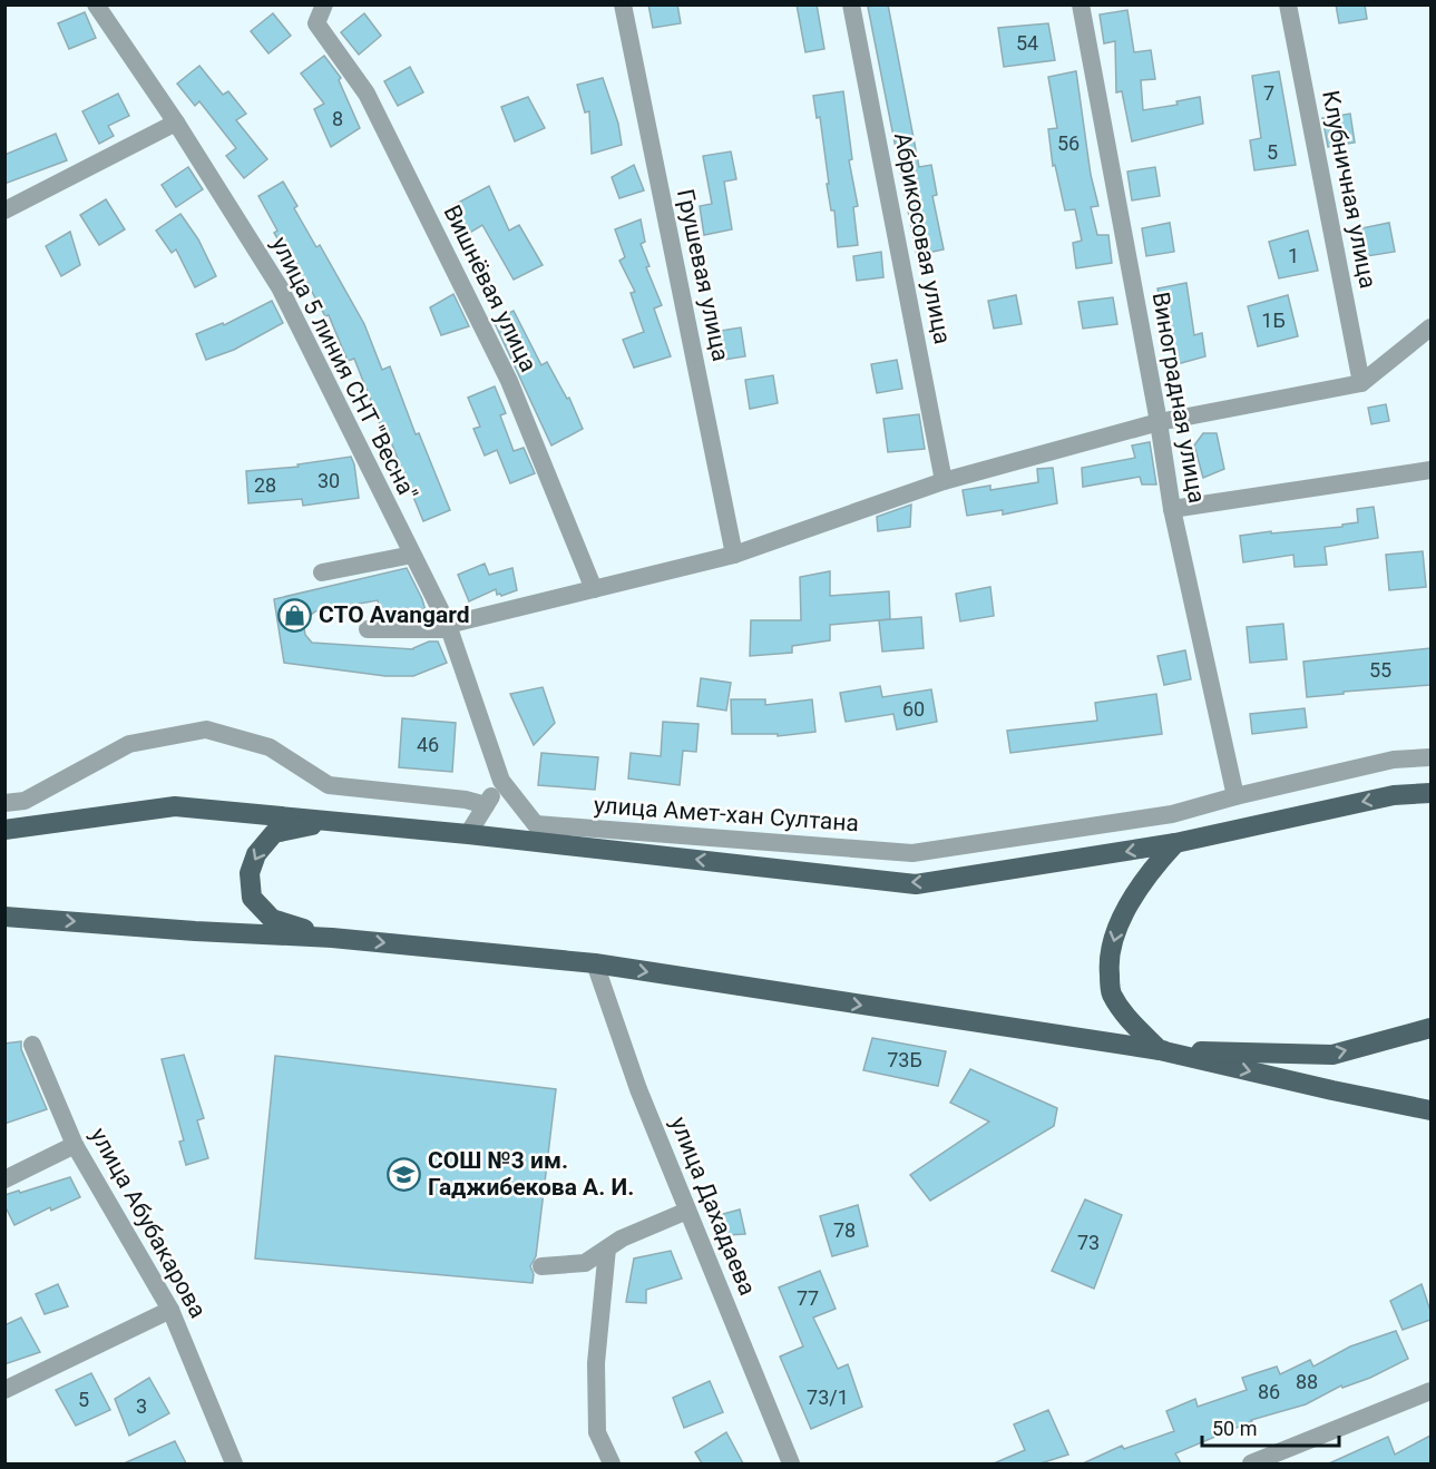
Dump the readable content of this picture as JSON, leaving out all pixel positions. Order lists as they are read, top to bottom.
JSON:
{
  "streets": {
    "street": [
      "Клубничная улица",
      "Абрикосовая улица",
      "Грушевая улица",
      "Вишнёвая улица",
      "улица 5 линия СНТ \"Весна\"",
      "Виноградная улица",
      "улица Амет-хан Султана",
      "улица Дахадаева",
      "улица Абубакарова"
    ]
  },
  "crossings": [
    ["улица 5 линия СНТ \"Весна\"", "улица Амет-хан Султана"],
    ["Виноградная улица", "улица Амет-хан Султана"]
  ],
  "places": {
    "shop": ["СТО Avangard"],
    "school or university": ["СОШ №3 им. Гаджибекова А. И."]
  },
  "house_numbers": [
    "54",
    "7",
    "8",
    "56",
    "5",
    "1",
    "1Б",
    "30",
    "28",
    "55",
    "60",
    "46",
    "73Б",
    "78",
    "73",
    "77",
    "88",
    "86",
    "73/1",
    "5",
    "3"
  ],
  "scale_bar": "50 m"
}
